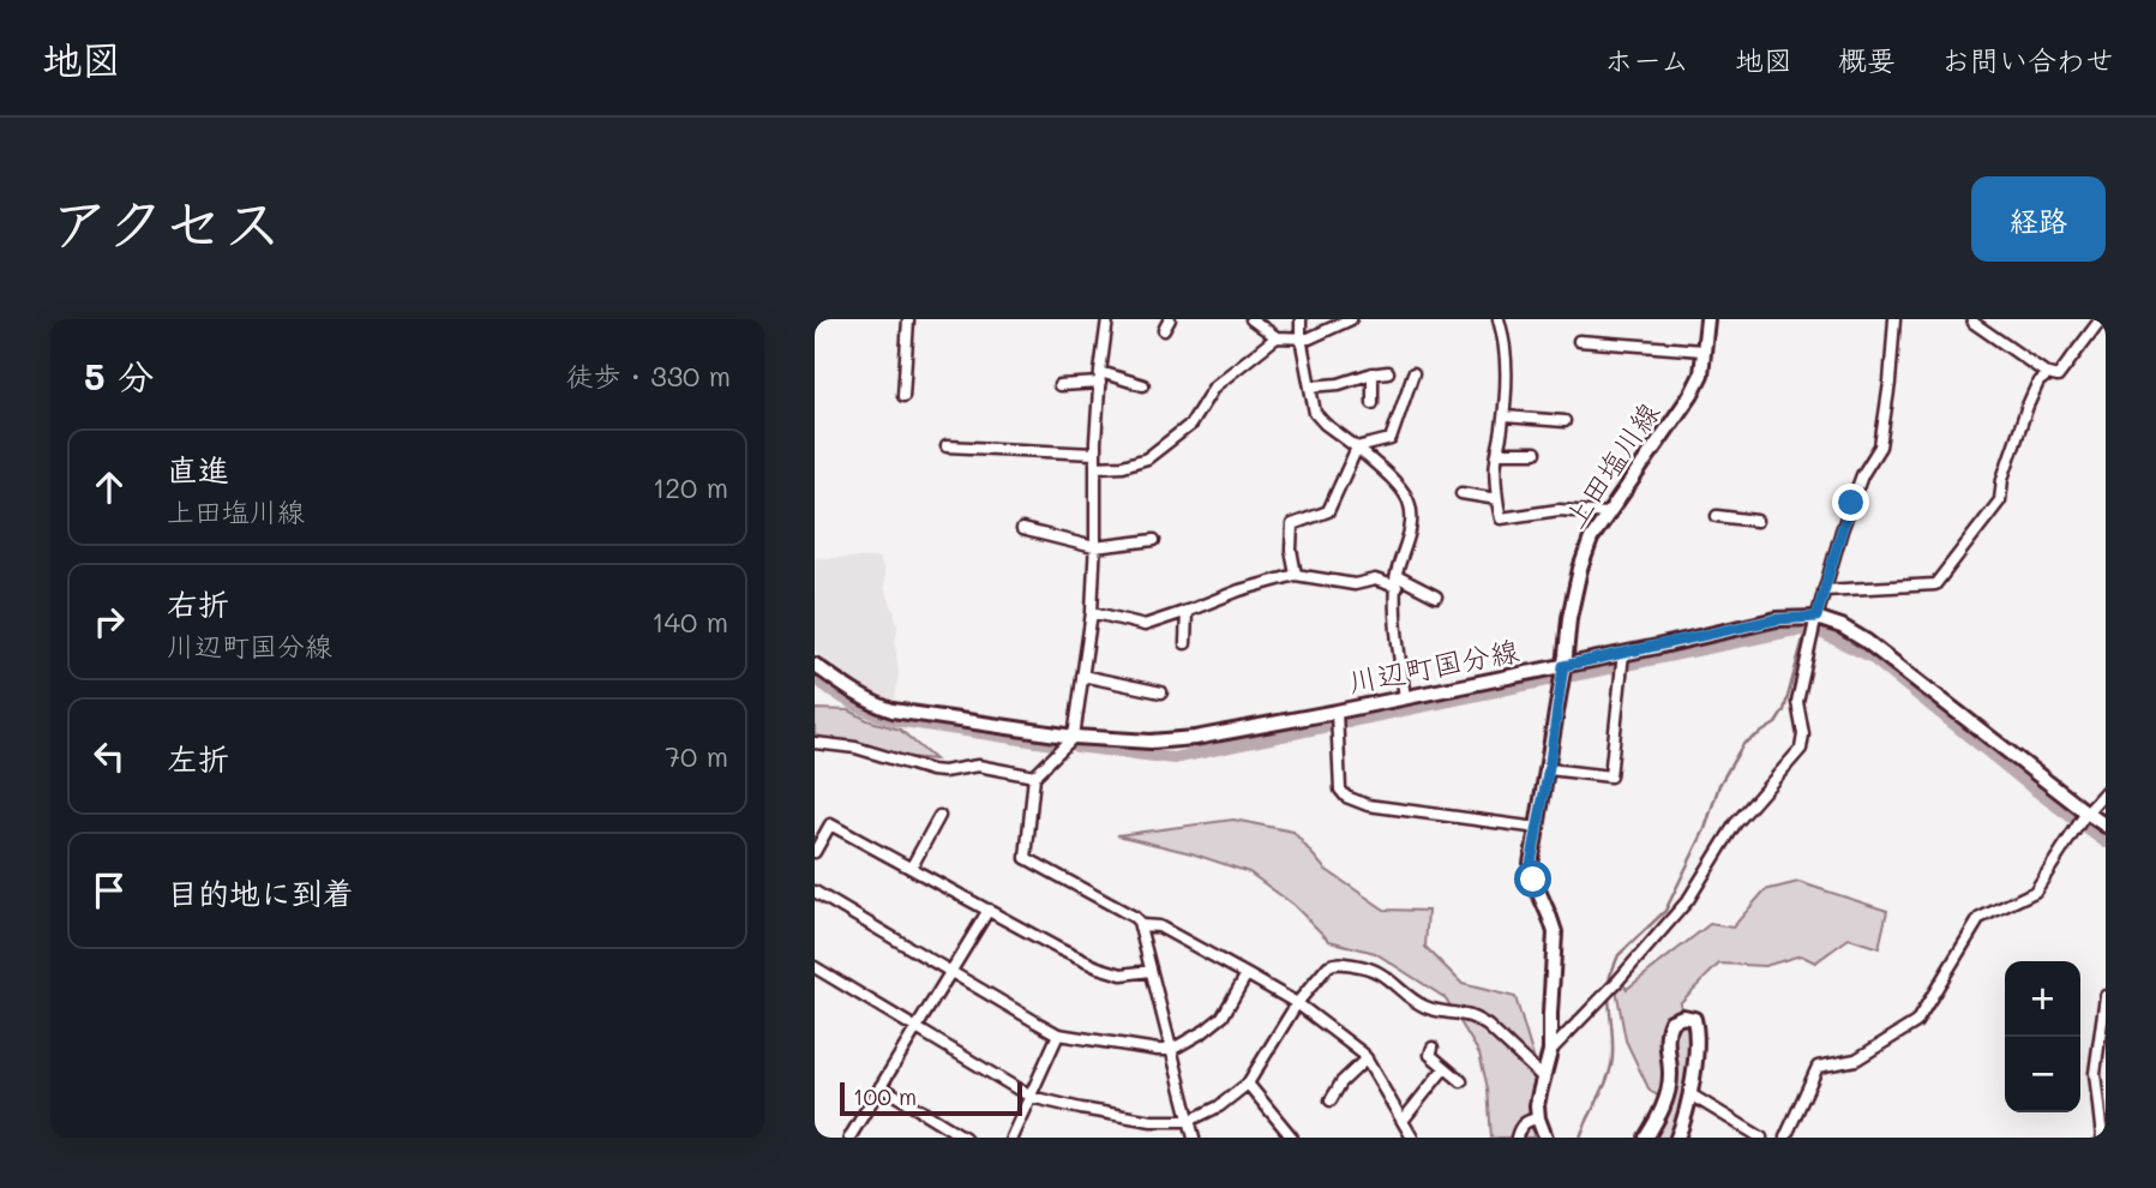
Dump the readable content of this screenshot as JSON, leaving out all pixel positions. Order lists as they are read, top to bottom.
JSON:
{
  "streets": {
    "street": ["上田塩川線", "川辺町国分線"]
  },
  "crossings": [
    ["上田塩川線", "川辺町国分線"]
  ],
  "scale_bar": "100 m",
  "page": {
    "header": "地図",
    "nav": [
      "ホーム",
      "地図",
      "概要",
      "お問い合わせ"
    ],
    "title": "アクセス",
    "buttons": "経路",
    "heading": ["5 分", "徒歩 · 330 m"],
    "list": [
      ["直進", "上田塩川線", "120 m"],
      ["右折", "川辺町国分線", "140 m"],
      ["左折", "70 m"],
      "目的地に到着"
    ],
    "map_buttons": ["+", "−"],
    "scale": "100 m"
  }
}
